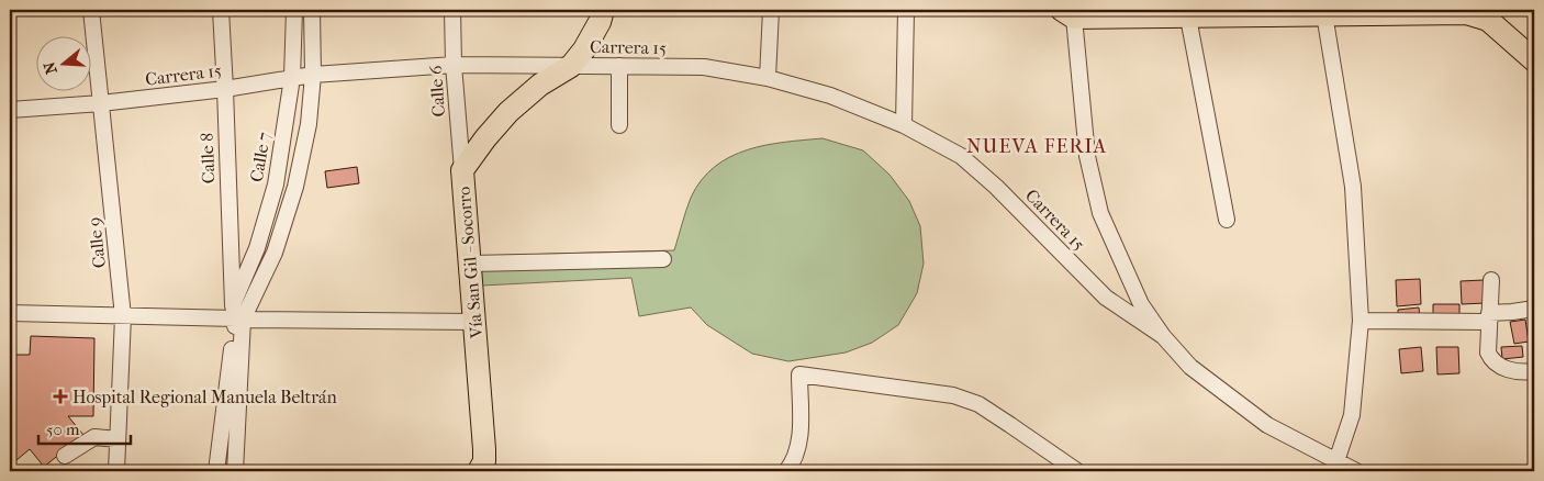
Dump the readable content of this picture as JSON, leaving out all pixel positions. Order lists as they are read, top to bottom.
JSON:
{
  "streets": {
    "highway": ["Vía San Gil - Socorro"],
    "street": [
      "Carrera 15",
      "Calle 6",
      "Calle 7",
      "Calle 8",
      "Calle 9"
    ]
  },
  "crossings": [
    ["Carrera 15", "Calle 6"],
    ["Carrera 15", "Calle 7"],
    ["Carrera 15", "Calle 8"],
    ["Carrera 15", "Calle 9"],
    ["Carrera 15", "Vía San Gil - Socorro"],
    ["Calle 6", "Vía San Gil - Socorro"],
    ["Calle 7", "Calle 8"]
  ],
  "districts": ["NUEVA FERIA"],
  "places": {
    "health": ["Hospital Regional Manuela Beltrán"]
  },
  "scale_bar": "50 m",
  "north": "left"
}
